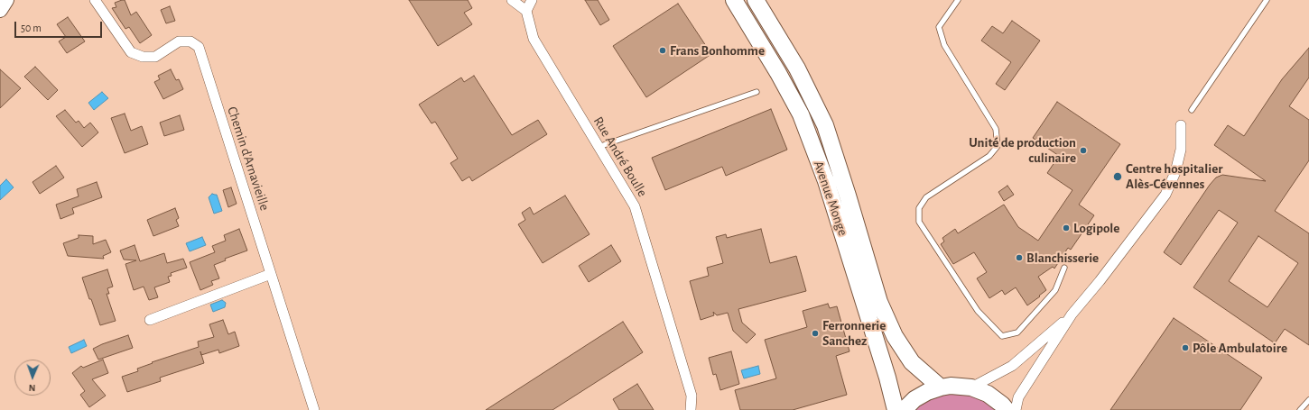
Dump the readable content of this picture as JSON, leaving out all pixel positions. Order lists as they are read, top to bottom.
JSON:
{
  "streets": {
    "main road": ["Avenue Monge"],
    "street": ["Rue André Boulle", "Chemin d'Arnavieille"]
  },
  "places": [
    "Frans Bonhomme",
    "Unité de production culinaire",
    "Centre hospitalier Alès-Cévennes",
    "Logipole",
    "Blanchisserie",
    "Ferronnerie Sanchez",
    "Pôle Ambulatoire"
  ],
  "scale_bar": "50 m",
  "north": "bottom"
}
